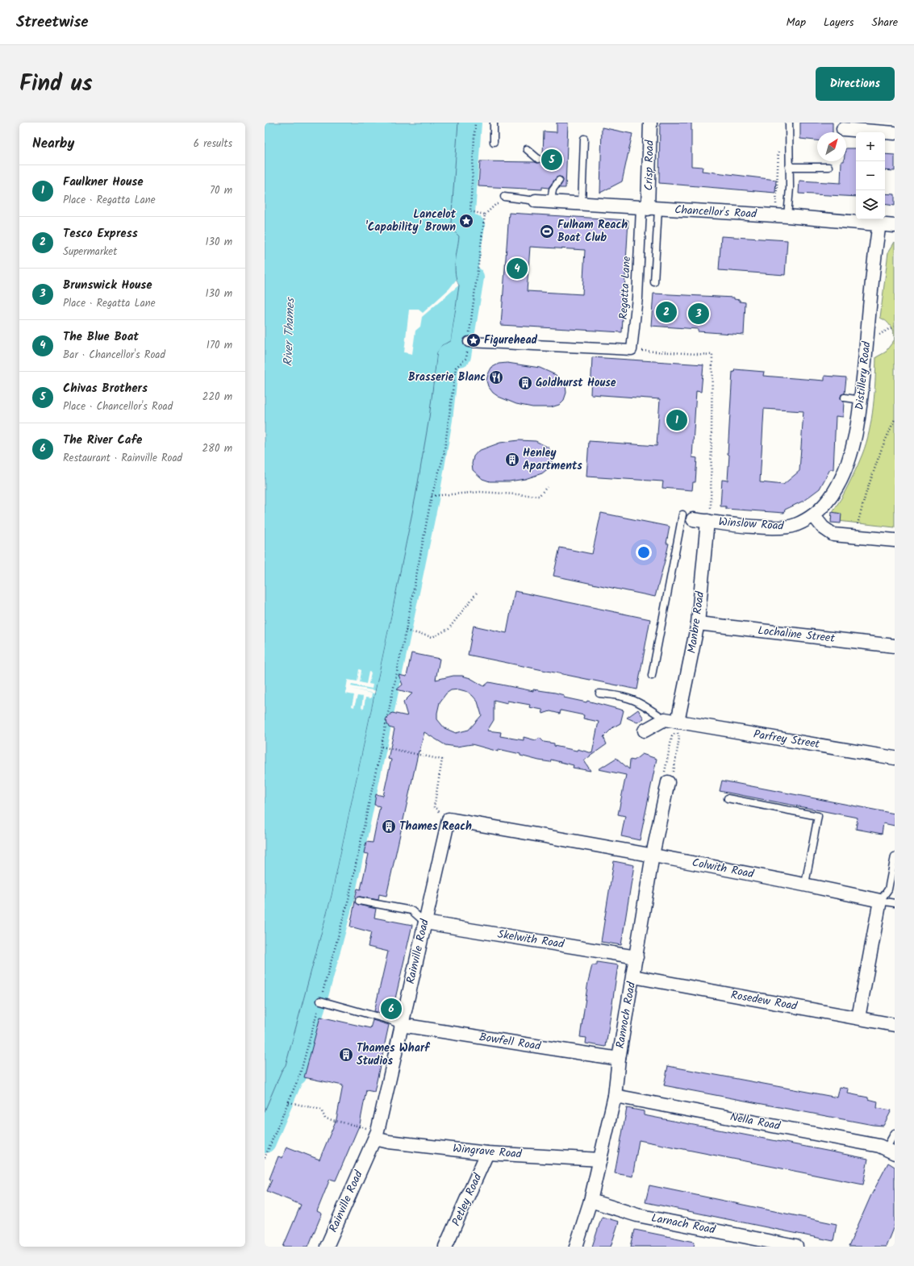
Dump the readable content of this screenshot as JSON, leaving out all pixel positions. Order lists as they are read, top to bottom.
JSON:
{
  "streets": {
    "street": [
      "Crisp Road",
      "Chancellor's Road",
      "Regatta Lane",
      "Distillery Road",
      "Winslow Road",
      "Manbre Road",
      "Lochaline Street",
      "Parfrey Street",
      "Colwith Road",
      "Skelwith Road",
      "Rainville Road",
      "Rosedew Road",
      "Rannoch Road",
      "Bowfell Road",
      "Nella Road",
      "Wingrave Road",
      "Petley Road",
      "Larnach Road"
    ]
  },
  "crossings": [
    ["Crisp Road", "Chancellor's Road"],
    ["Crisp Road", "Regatta Lane"],
    ["Chancellor's Road", "Regatta Lane"],
    ["Chancellor's Road", "Distillery Road"],
    ["Distillery Road", "Winslow Road"],
    ["Winslow Road", "Manbre Road"],
    ["Manbre Road", "Lochaline Street"],
    ["Manbre Road", "Parfrey Street"],
    ["Colwith Road", "Rainville Road"],
    ["Colwith Road", "Rannoch Road"],
    ["Skelwith Road", "Rainville Road"],
    ["Skelwith Road", "Rannoch Road"],
    ["Rainville Road", "Bowfell Road"],
    ["Rainville Road", "Wingrave Road"],
    ["Rosedew Road", "Rannoch Road"],
    ["Rannoch Road", "Bowfell Road"],
    ["Rannoch Road", "Nella Road"],
    ["Rannoch Road", "Wingrave Road"],
    ["Rannoch Road", "Larnach Road"],
    ["Wingrave Road", "Petley Road"]
  ],
  "water": ["River Thames"],
  "places": {
    "place": ["Lancelot 'Capability' Brown", "Figurehead"],
    "sports": ["Fulham Reach Boat Club"],
    "restaurant": ["Brasserie Blanc"],
    "building": [
      "Goldhurst House",
      "Henley Apartments",
      "Thames Reach",
      "Thames Wharf Studios"
    ]
  },
  "north": "top right",
  "page": {
    "header": "Streetwise",
    "nav": ["Map", "Layers", "Share"],
    "title": "Find us",
    "buttons": "Directions",
    "heading": ["Nearby", "6 results"],
    "map_buttons": ["+", "−"],
    "pins": [
      "5",
      "4",
      "2",
      "3",
      "1",
      "6"
    ],
    "list": [
      {
        "mark": "1",
        "name": "Faulkner House",
        "note": "Place · Regatta Lane",
        "value": "70 m"
      },
      {
        "mark": "2",
        "name": "Tesco Express",
        "note": "Supermarket",
        "value": "130 m"
      },
      {
        "mark": "3",
        "name": "Brunswick House",
        "note": "Place · Regatta Lane",
        "value": "130 m"
      },
      {
        "mark": "4",
        "name": "The Blue Boat",
        "note": "Bar · Chancellor's Road",
        "value": "170 m"
      },
      {
        "mark": "5",
        "name": "Chivas Brothers",
        "note": "Place · Chancellor's Road",
        "value": "220 m"
      },
      {
        "mark": "6",
        "name": "The River Cafe",
        "note": "Restaurant · Rainville Road",
        "value": "280 m"
      }
    ]
  }
}
